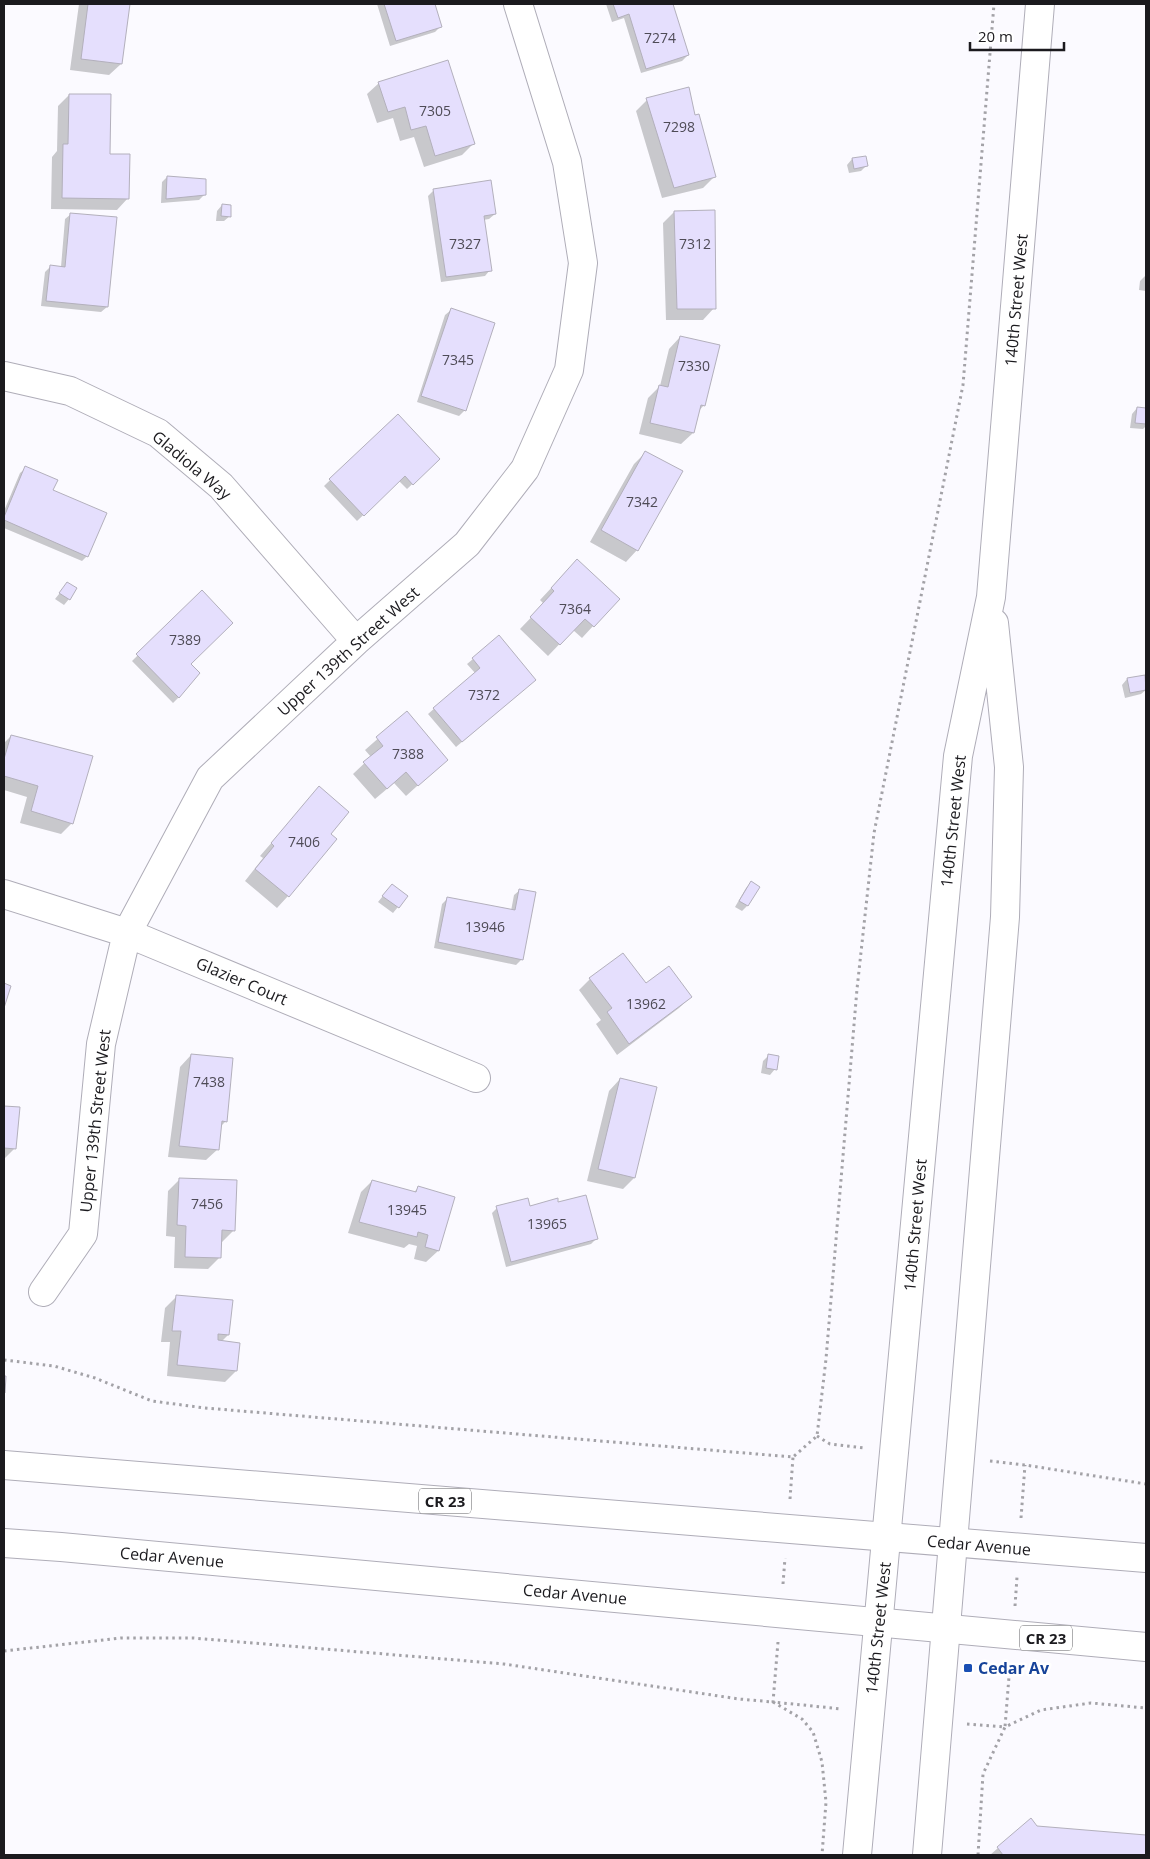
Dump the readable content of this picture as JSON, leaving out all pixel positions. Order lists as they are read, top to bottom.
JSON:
{
  "streets": {
    "main road": [
      "140th Street West",
      "Gladiola Way",
      "Upper 139th Street West",
      "Glazier Court",
      "CR 23",
      "Cedar Avenue"
    ]
  },
  "crossings": [
    ["140th Street West", "Cedar Avenue"],
    ["Gladiola Way", "Upper 139th Street West"],
    ["Upper 139th Street West", "Glazier Court"]
  ],
  "places": {
    "transit": ["Cedar Av"]
  },
  "house_numbers": [
    "7274",
    "7305",
    "7298",
    "7327",
    "7312",
    "7345",
    "7330",
    "7342",
    "7364",
    "7389",
    "7372",
    "7388",
    "7406",
    "13946",
    "13962",
    "7438",
    "7456",
    "13945",
    "13965"
  ],
  "scale_bar": "20 m"
}
